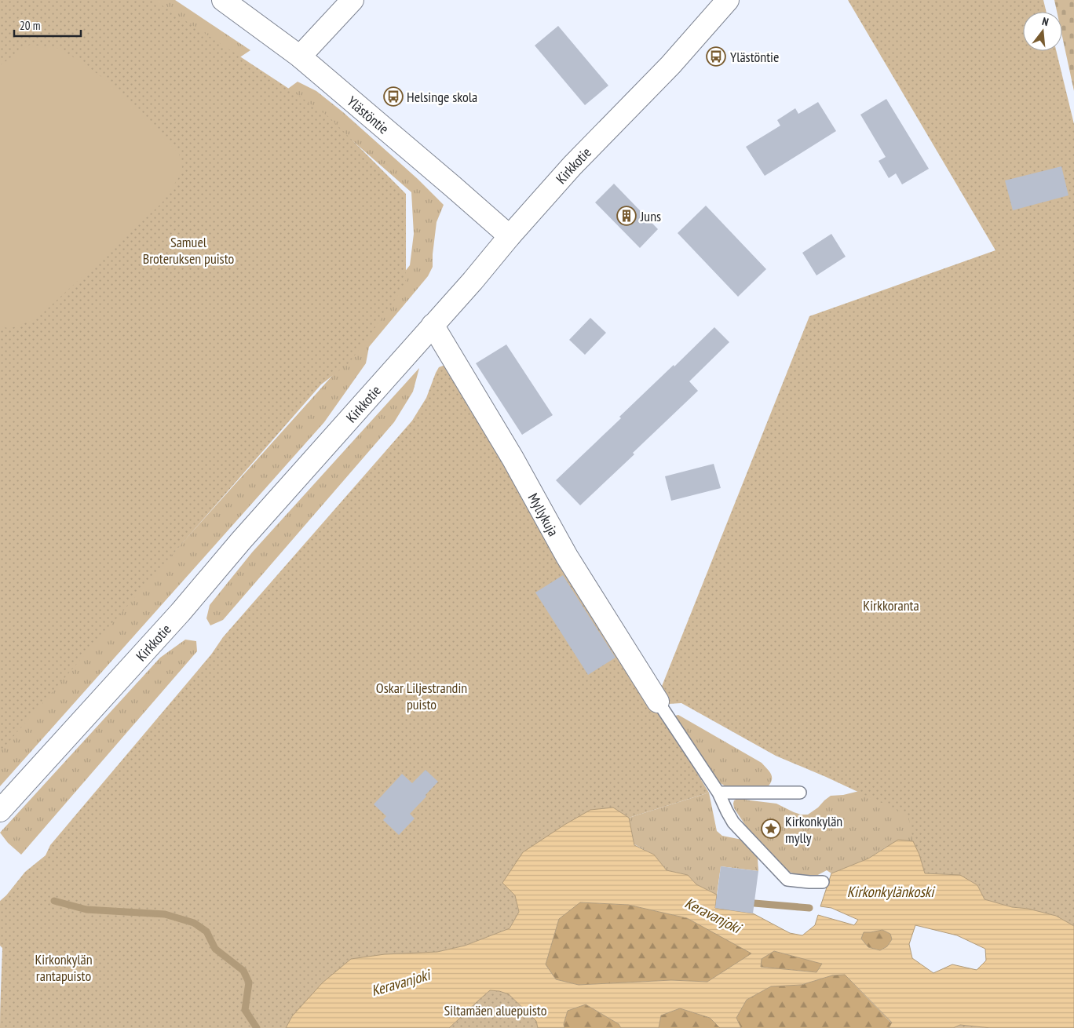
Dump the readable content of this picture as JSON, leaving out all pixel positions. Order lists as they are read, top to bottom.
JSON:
{
  "streets": {
    "street": ["Ylästöntie", "Kirkkotie", "Myllykuja"]
  },
  "crossings": [
    ["Ylästöntie", "Kirkkotie"],
    ["Kirkkotie", "Myllykuja"]
  ],
  "water": ["Kirkonkylänkoski", "Keravanjoki"],
  "parks": [
    "Samuel Broteruksen puisto",
    "Kirkkoranta",
    "Oskar Liljestrandin puisto",
    "Kirkonkylän rantapuisto",
    "Siltamäen aluepuisto"
  ],
  "places": {
    "bus stop": ["Ylästöntie", "Helsinge skola"],
    "building": ["Juns"],
    "place": ["Kirkonkylän mylly"]
  },
  "scale_bar": "20 m",
  "north": "top"
}
